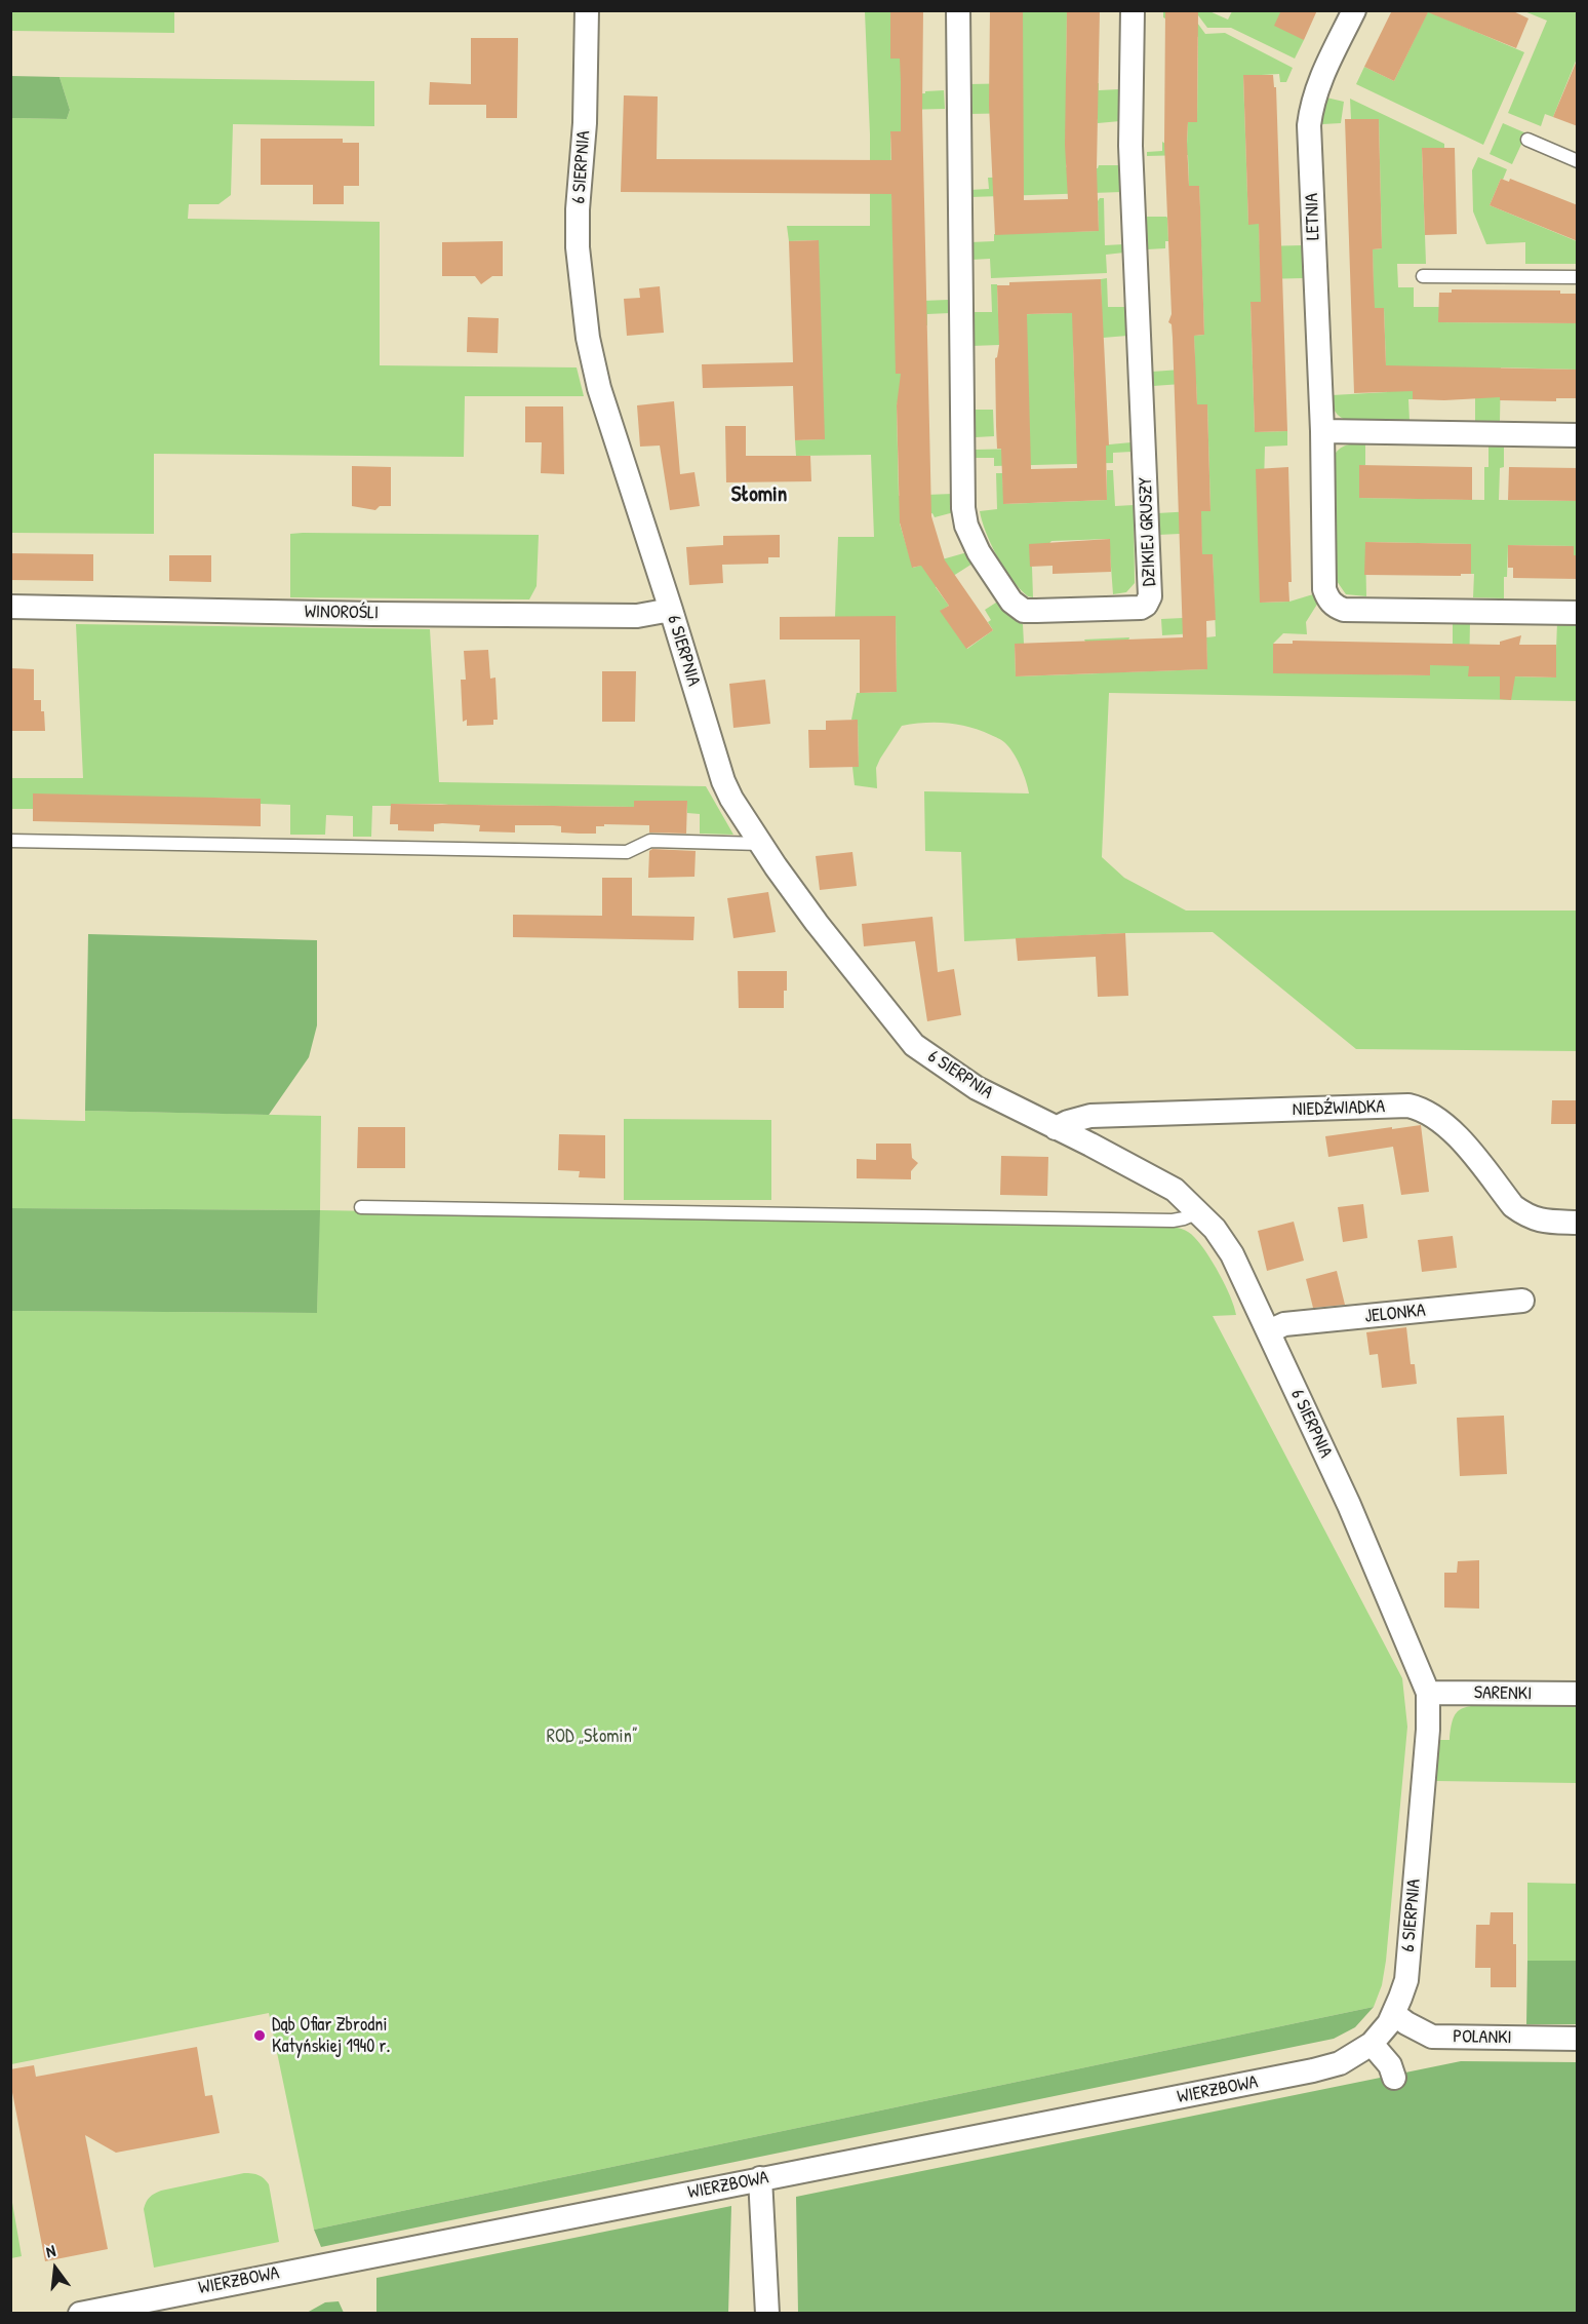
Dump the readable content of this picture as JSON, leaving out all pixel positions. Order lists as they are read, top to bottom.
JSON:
{
  "streets": {
    "street": [
      "6 SIERPNIA",
      "LETNIA",
      "DZIKIEJ GRUSZY",
      "WINOROŚLI",
      "NIEDŹWIADKA",
      "JELONKA",
      "SARENKI",
      "POLANKI",
      "WIERZBOWA"
    ]
  },
  "crossings": [
    ["6 SIERPNIA", "WINOROŚLI"],
    ["6 SIERPNIA", "NIEDŹWIADKA"],
    ["6 SIERPNIA", "JELONKA"],
    ["6 SIERPNIA", "SARENKI"],
    ["6 SIERPNIA", "POLANKI"],
    ["6 SIERPNIA", "WIERZBOWA"]
  ],
  "districts": ["Słomin"],
  "parks": ["ROD „Słomin”"],
  "places": ["Dąb Ofiar Zbrodni Katyńskiej 1940 r."],
  "north": "top"
}
